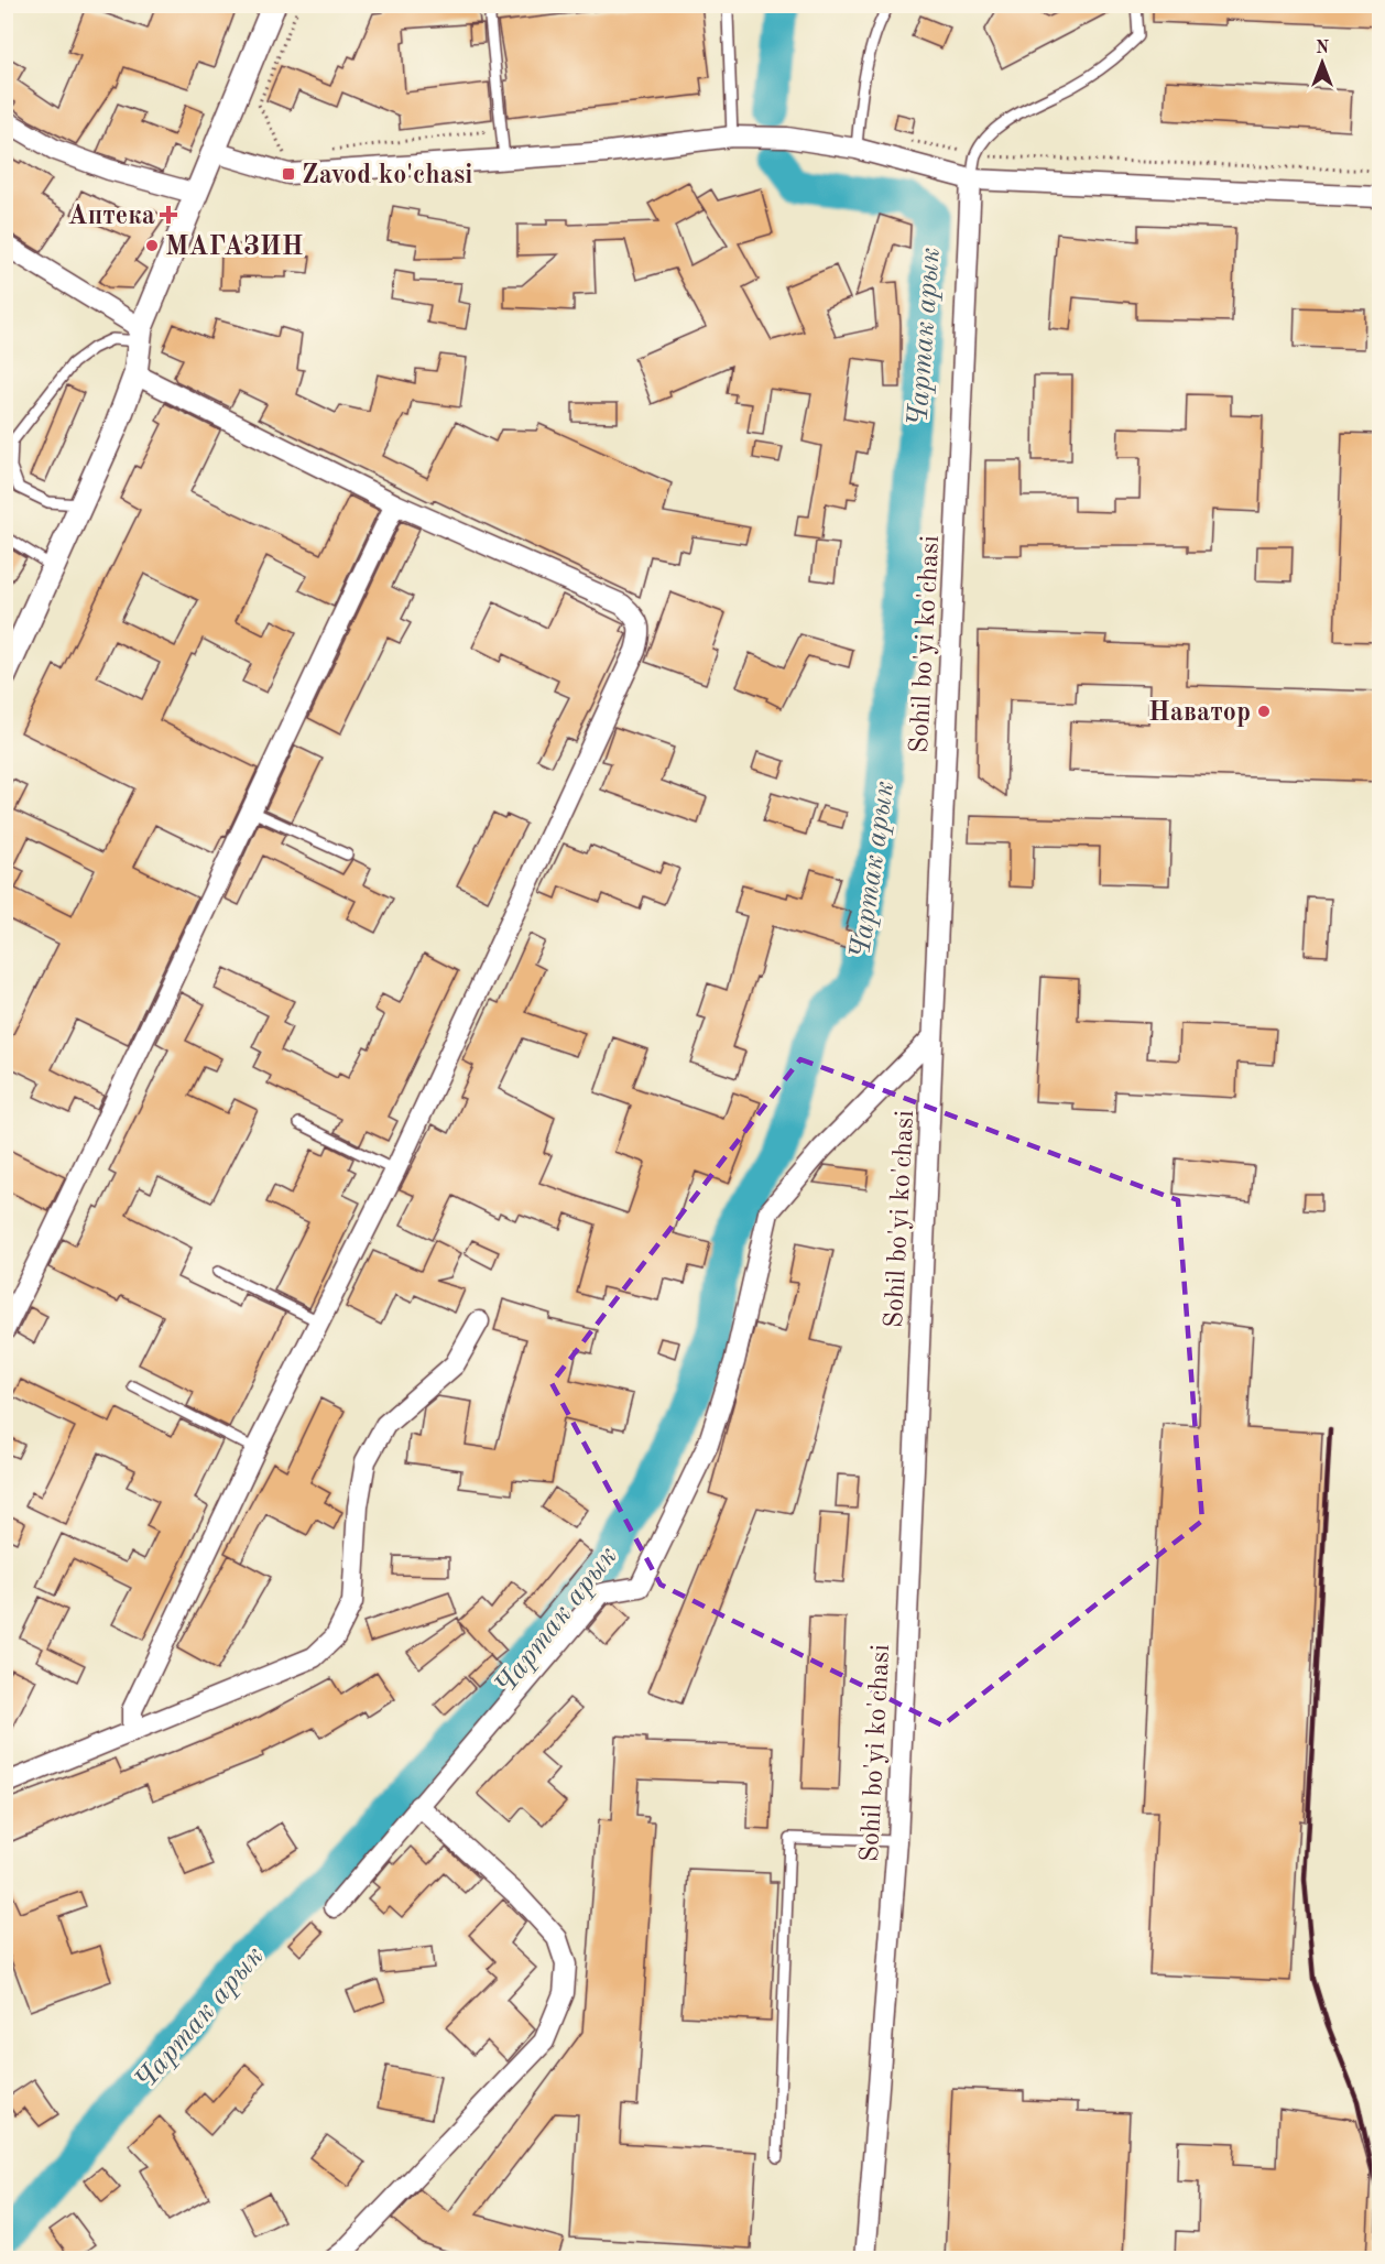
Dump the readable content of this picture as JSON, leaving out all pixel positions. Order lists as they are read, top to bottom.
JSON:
{
  "streets": {
    "street": ["Sohil bo'yi ko'chasi"]
  },
  "water": ["Чартак арык"],
  "places": {
    "transit": ["Zavod ko'chasi"],
    "health": ["Аптека"],
    "other": ["МАГАЗИН", "Наватор"]
  },
  "north": "top"
}
